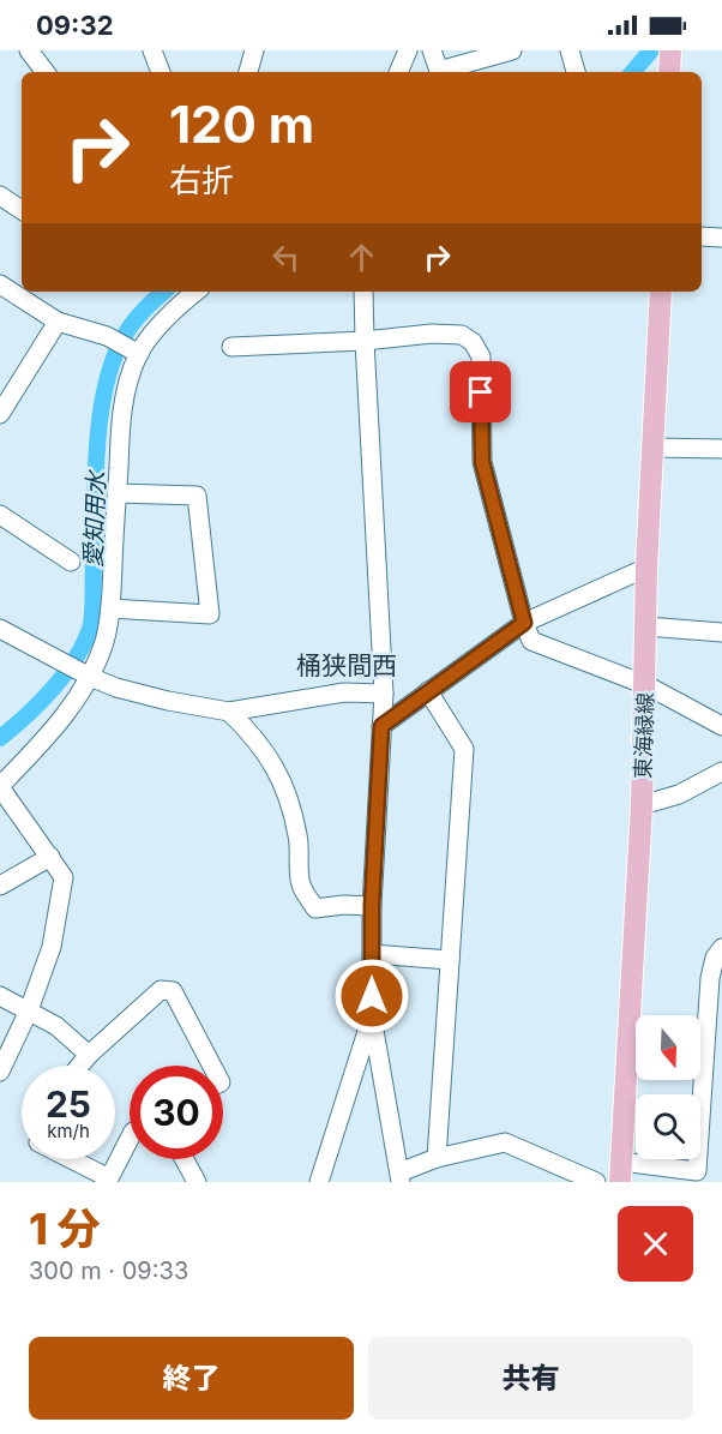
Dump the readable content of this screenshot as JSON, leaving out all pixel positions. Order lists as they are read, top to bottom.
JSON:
{
  "streets": {
    "main road": ["東海緑線"]
  },
  "districts": ["桶狭間西"],
  "water": ["愛知用水"],
  "north": "bottom",
  "page": {
    "status": "09:32",
    "turn": ["120 m", "右折"],
    "speed": "25 km/h",
    "limit": "30",
    "heading": ["1 分", "300 m · 09:33"],
    "buttons": ["終了", "共有"]
  }
}
